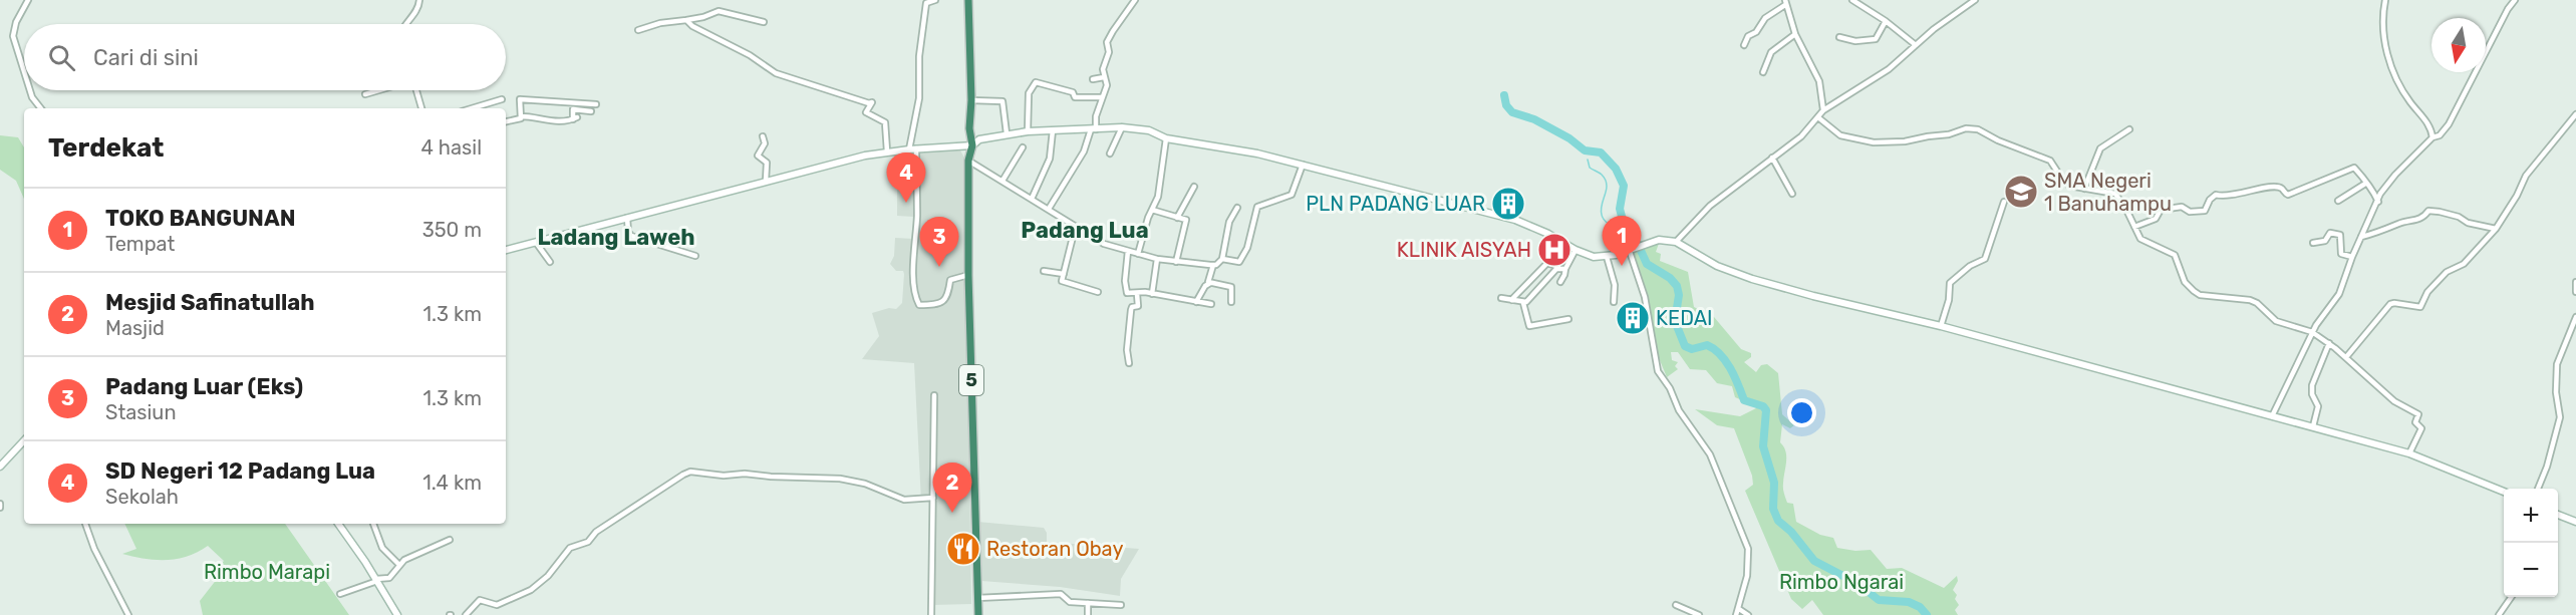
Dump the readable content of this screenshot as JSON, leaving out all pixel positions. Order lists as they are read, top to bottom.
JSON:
{
  "streets": {
    "highway": ["5"]
  },
  "districts": ["Padang Lua", "Ladang Laweh"],
  "parks": ["Rimbo Marapi", "Rimbo Ngarai"],
  "places": {
    "school or university": ["SMA Negeri 1 Banuhampu"],
    "building": ["PLN PADANG LUAR", "KEDAI"],
    "hospital": ["KLINIK AISYAH"],
    "restaurant": ["Restoran Obay"]
  },
  "north": "bottom",
  "page": {
    "search": "Cari di sini",
    "heading": ["Terdekat", "4 hasil"],
    "pins": [
      "4",
      "1",
      "3",
      "2"
    ],
    "list": [
      {
        "mark": "1",
        "name": "TOKO BANGUNAN",
        "note": "Tempat",
        "value": "350 m"
      },
      {
        "mark": "2",
        "name": "Mesjid Safinatullah",
        "note": "Masjid",
        "value": "1.3 km"
      },
      {
        "mark": "3",
        "name": "Padang Luar (Eks)",
        "note": "Stasiun",
        "value": "1.3 km"
      },
      {
        "mark": "4",
        "name": "SD Negeri 12 Padang Lua",
        "note": "Sekolah",
        "value": "1.4 km"
      }
    ],
    "map_buttons": ["+", "−"]
  }
}
